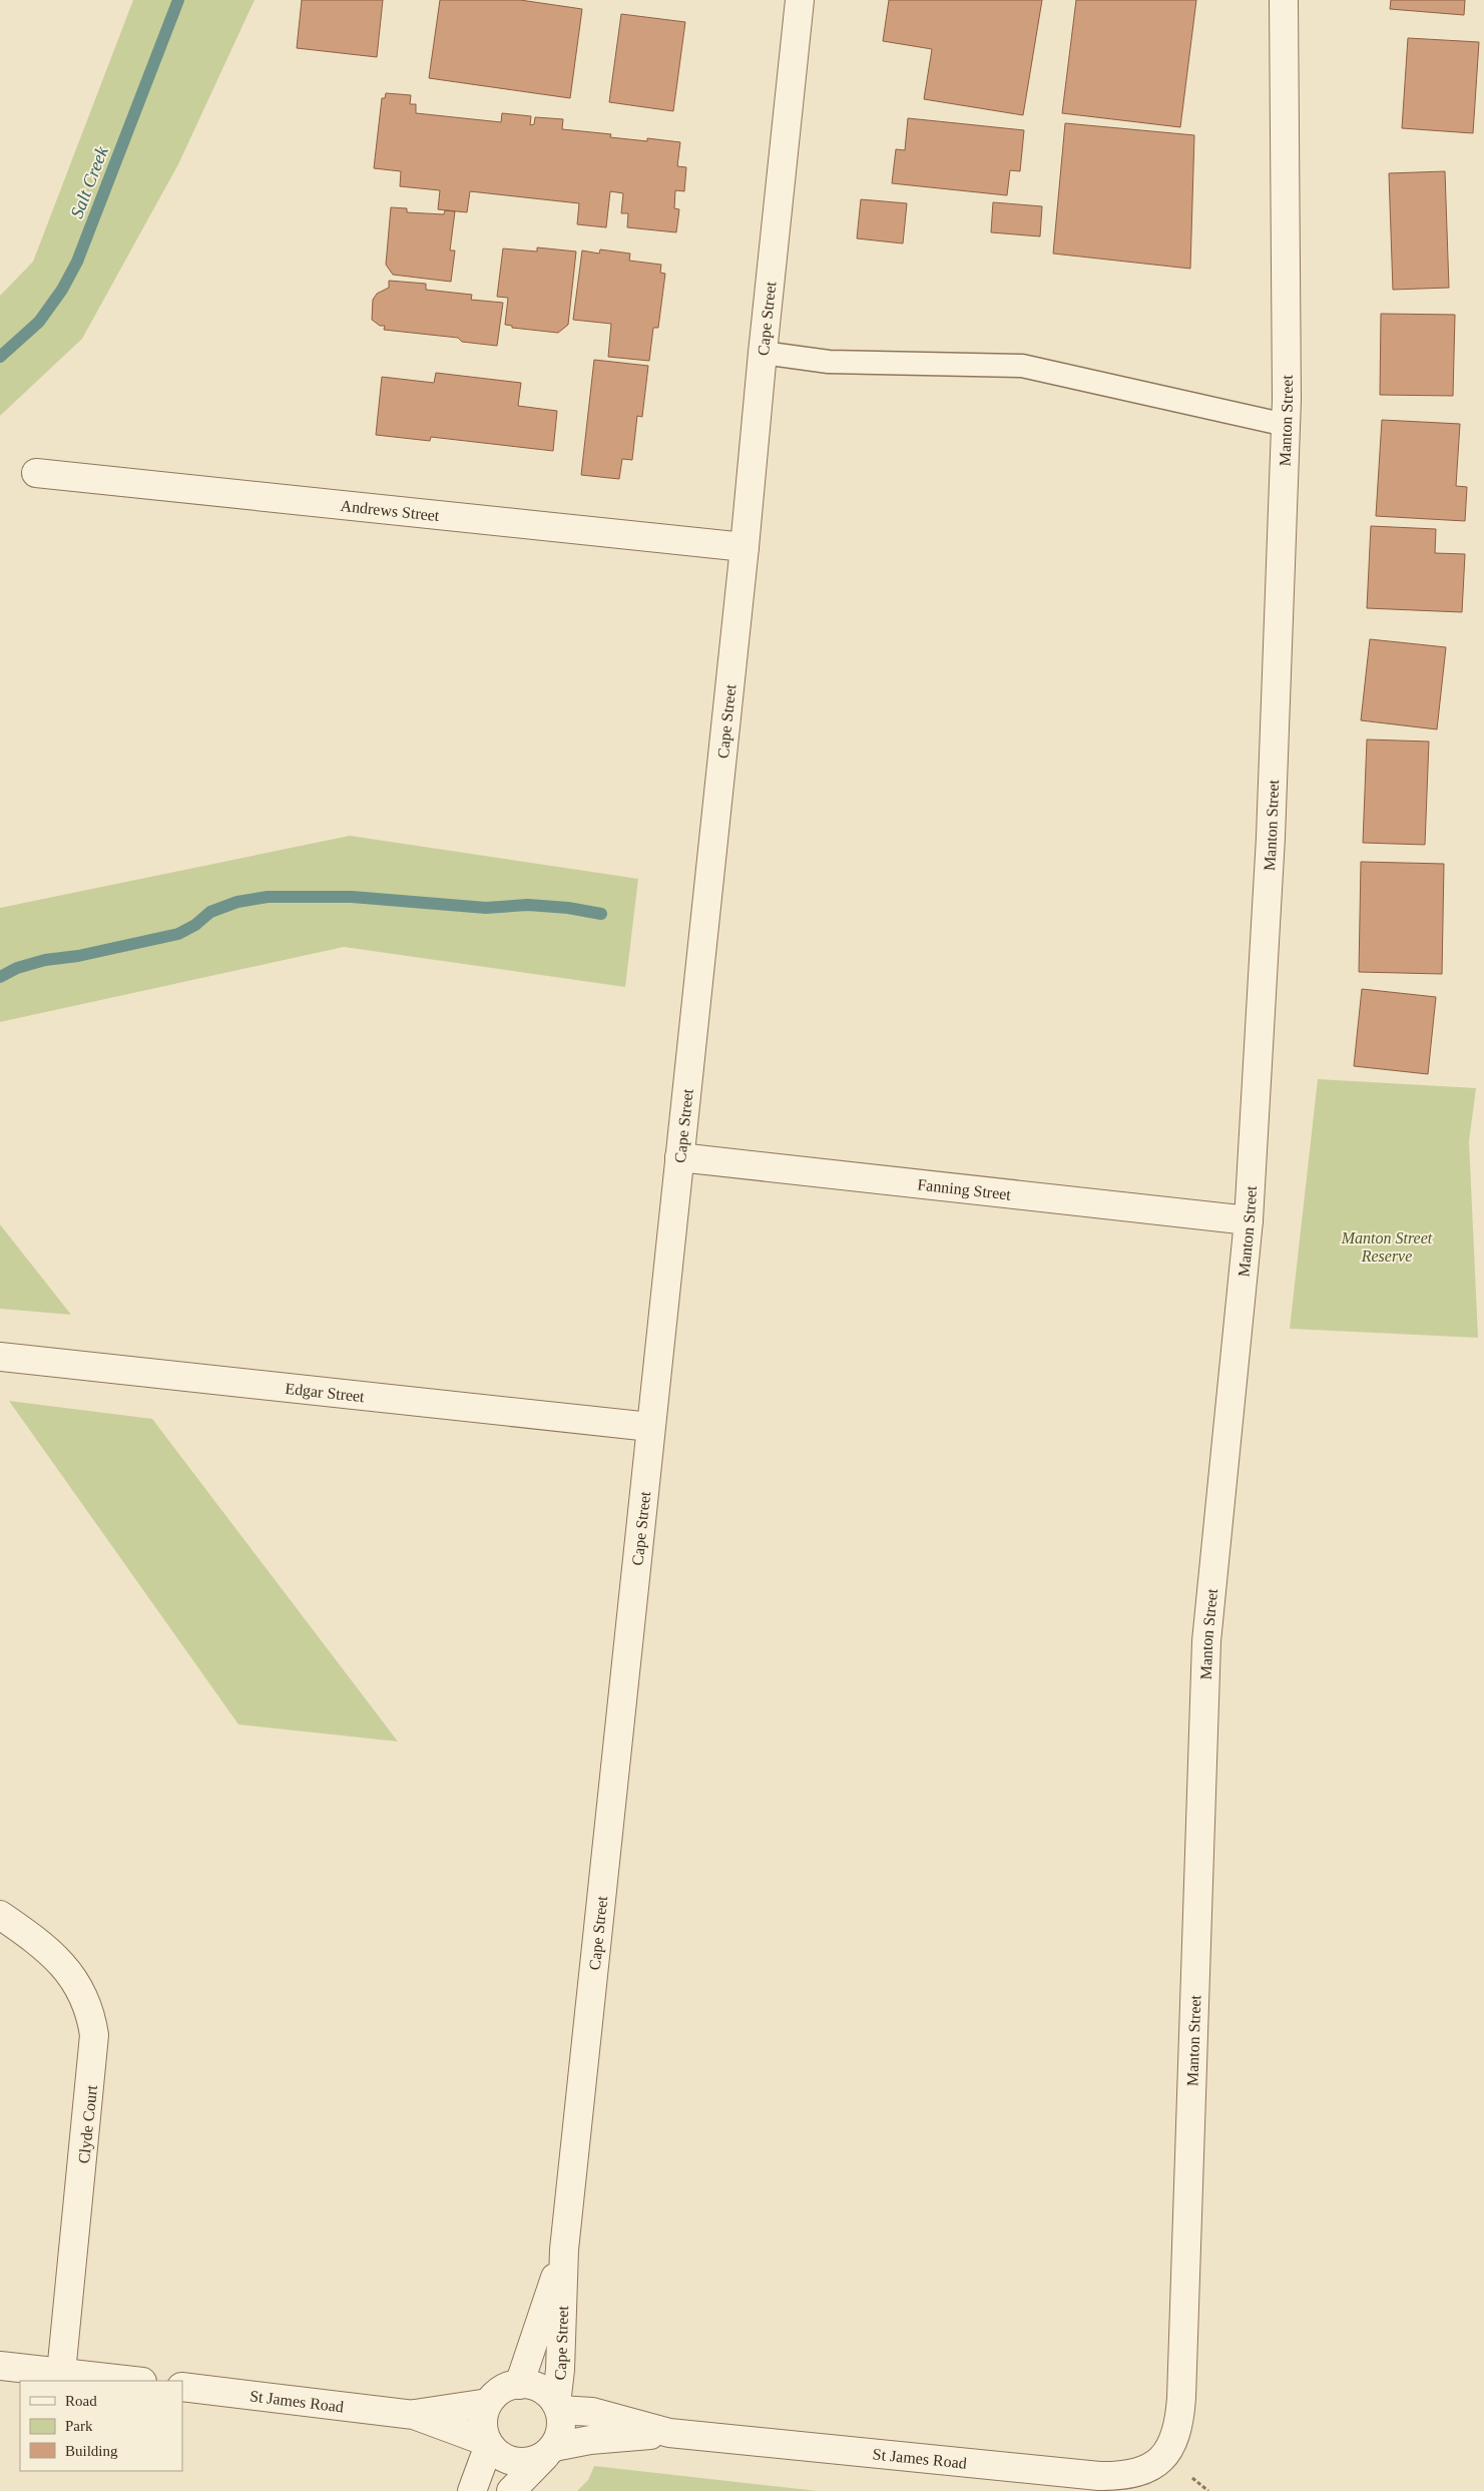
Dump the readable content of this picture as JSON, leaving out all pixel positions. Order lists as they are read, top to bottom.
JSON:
{
  "streets": {
    "street": [
      "Cape Street",
      "Manton Street",
      "Andrews Street",
      "Fanning Street",
      "Edgar Street",
      "Clyde Court",
      "St James Road"
    ]
  },
  "crossings": [
    ["Cape Street", "Andrews Street"],
    ["Cape Street", "Fanning Street"],
    ["Cape Street", "Edgar Street"],
    ["Cape Street", "St James Road"],
    ["Manton Street", "Fanning Street"],
    ["Manton Street", "St James Road"]
  ],
  "water": ["Salt Creek"],
  "parks": ["Manton Street Reserve"],
  "legend": ["Road", "Park", "Building"]
}
